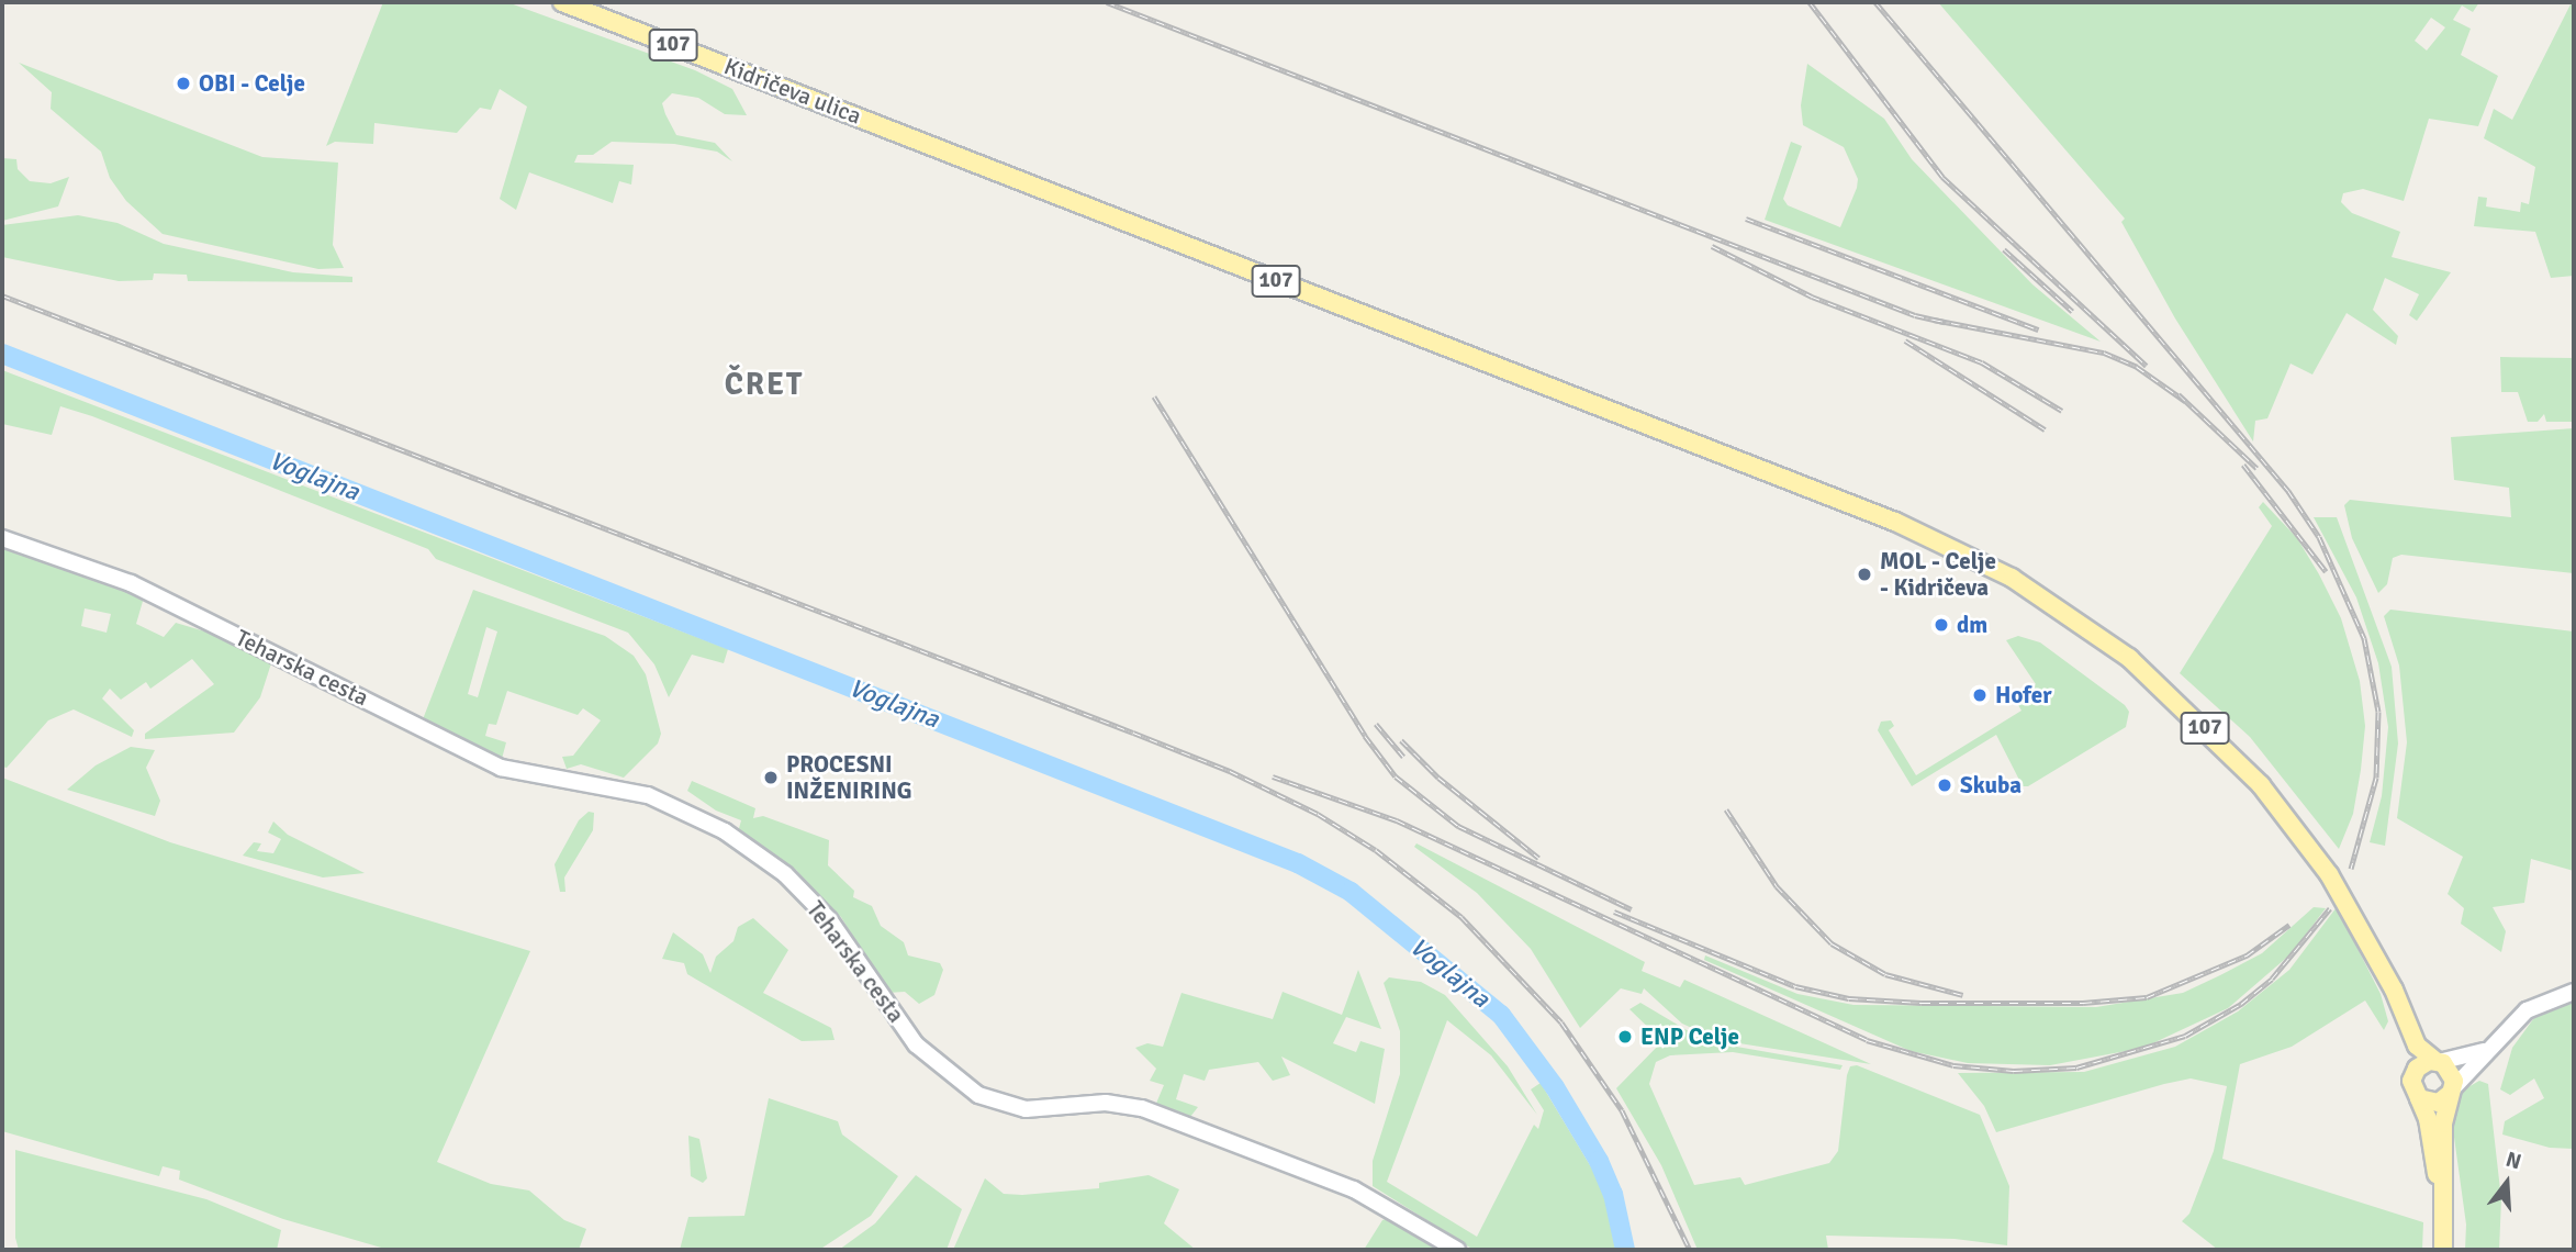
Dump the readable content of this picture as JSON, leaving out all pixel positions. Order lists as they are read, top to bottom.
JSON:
{
  "streets": {
    "main road": ["107", "Kidričeva ulica"],
    "street": ["Teharska cesta"]
  },
  "crossings": [
    ["107", "Kidričeva ulica"]
  ],
  "districts": ["ČRET"],
  "water": ["Voglajna"],
  "places": [
    "OBI - Celje",
    "MOL - Celje - Kidričeva",
    "dm",
    "Hofer",
    "PROCESNI INŽENIRING",
    "Skuba",
    "ENP Celje"
  ],
  "north": "top"
}
